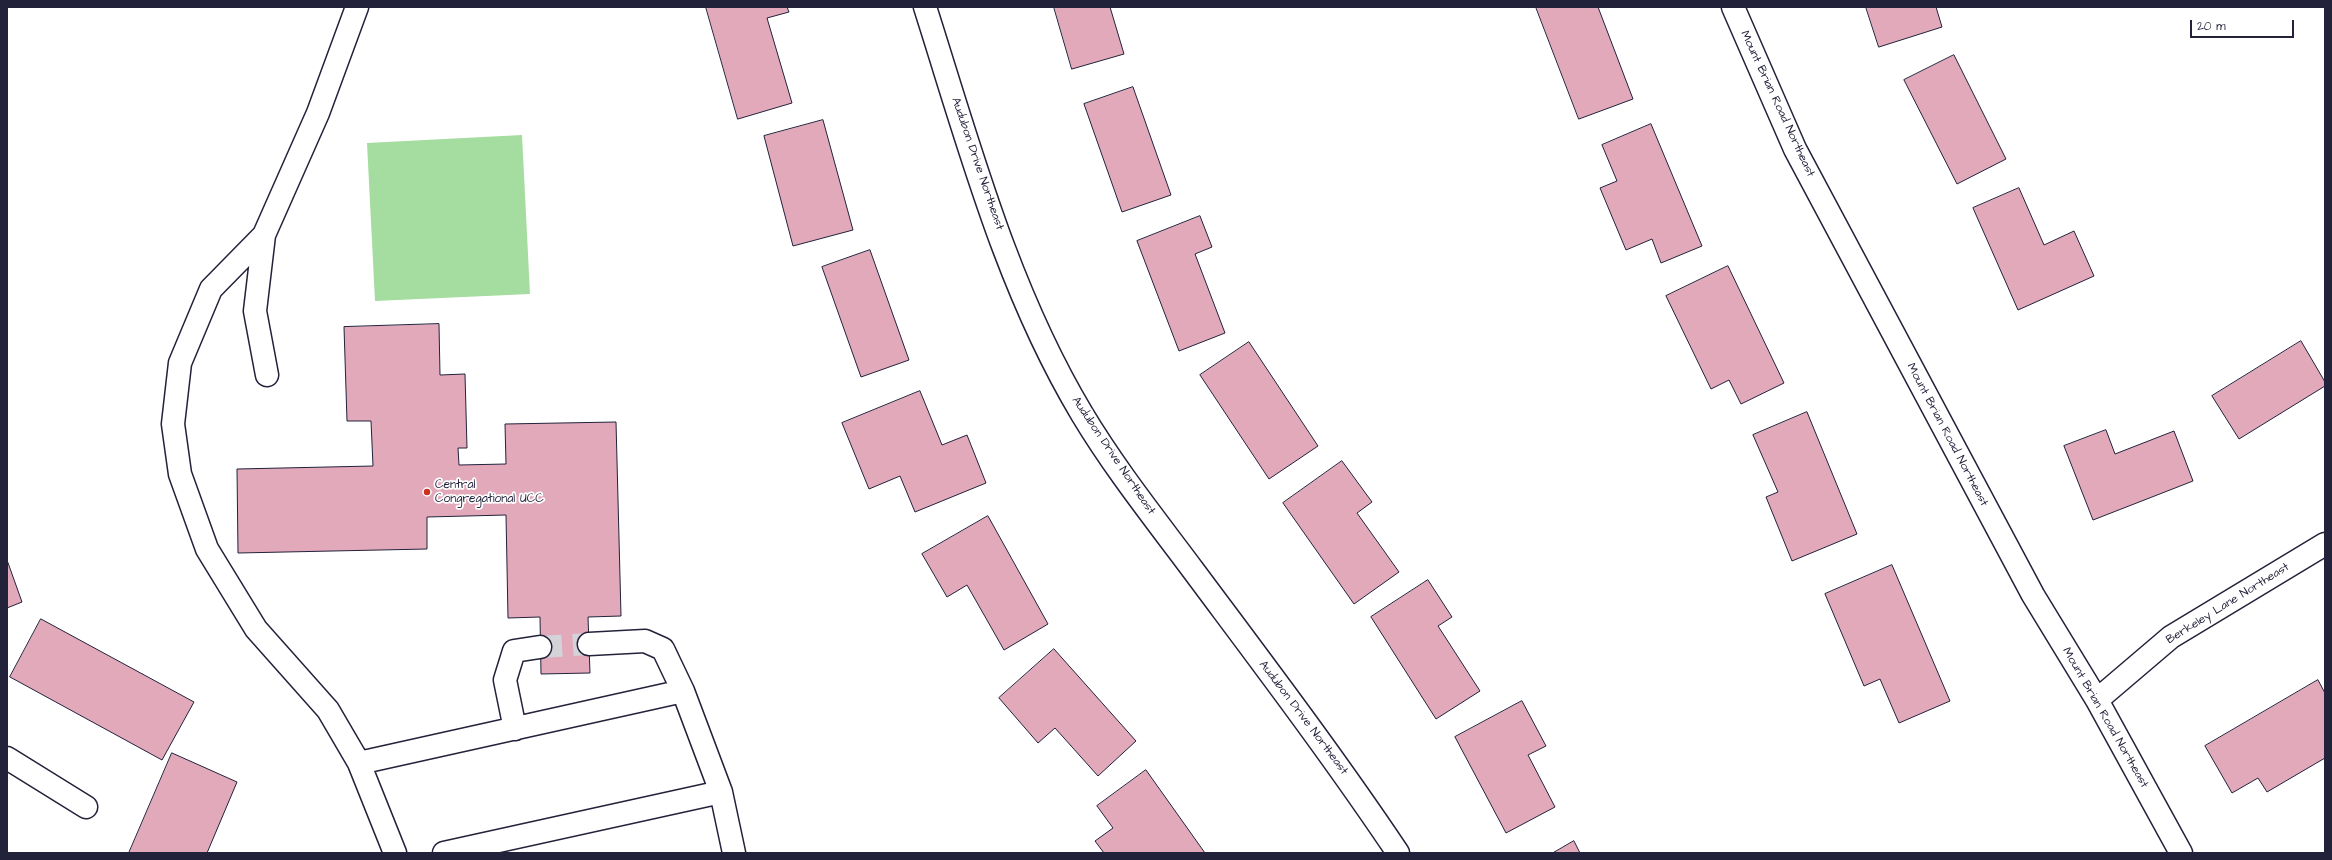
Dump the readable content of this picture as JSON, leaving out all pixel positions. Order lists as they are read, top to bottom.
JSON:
{
  "streets": {
    "street": ["Mount Brian Road Northeast", "Audubon Drive Northeast", "Berkeley Lane Northeast"]
  },
  "crossings": [
    ["Mount Brian Road Northeast", "Berkeley Lane Northeast"]
  ],
  "places": ["Central Congregational UCC"],
  "scale_bar": "20 m"
}
